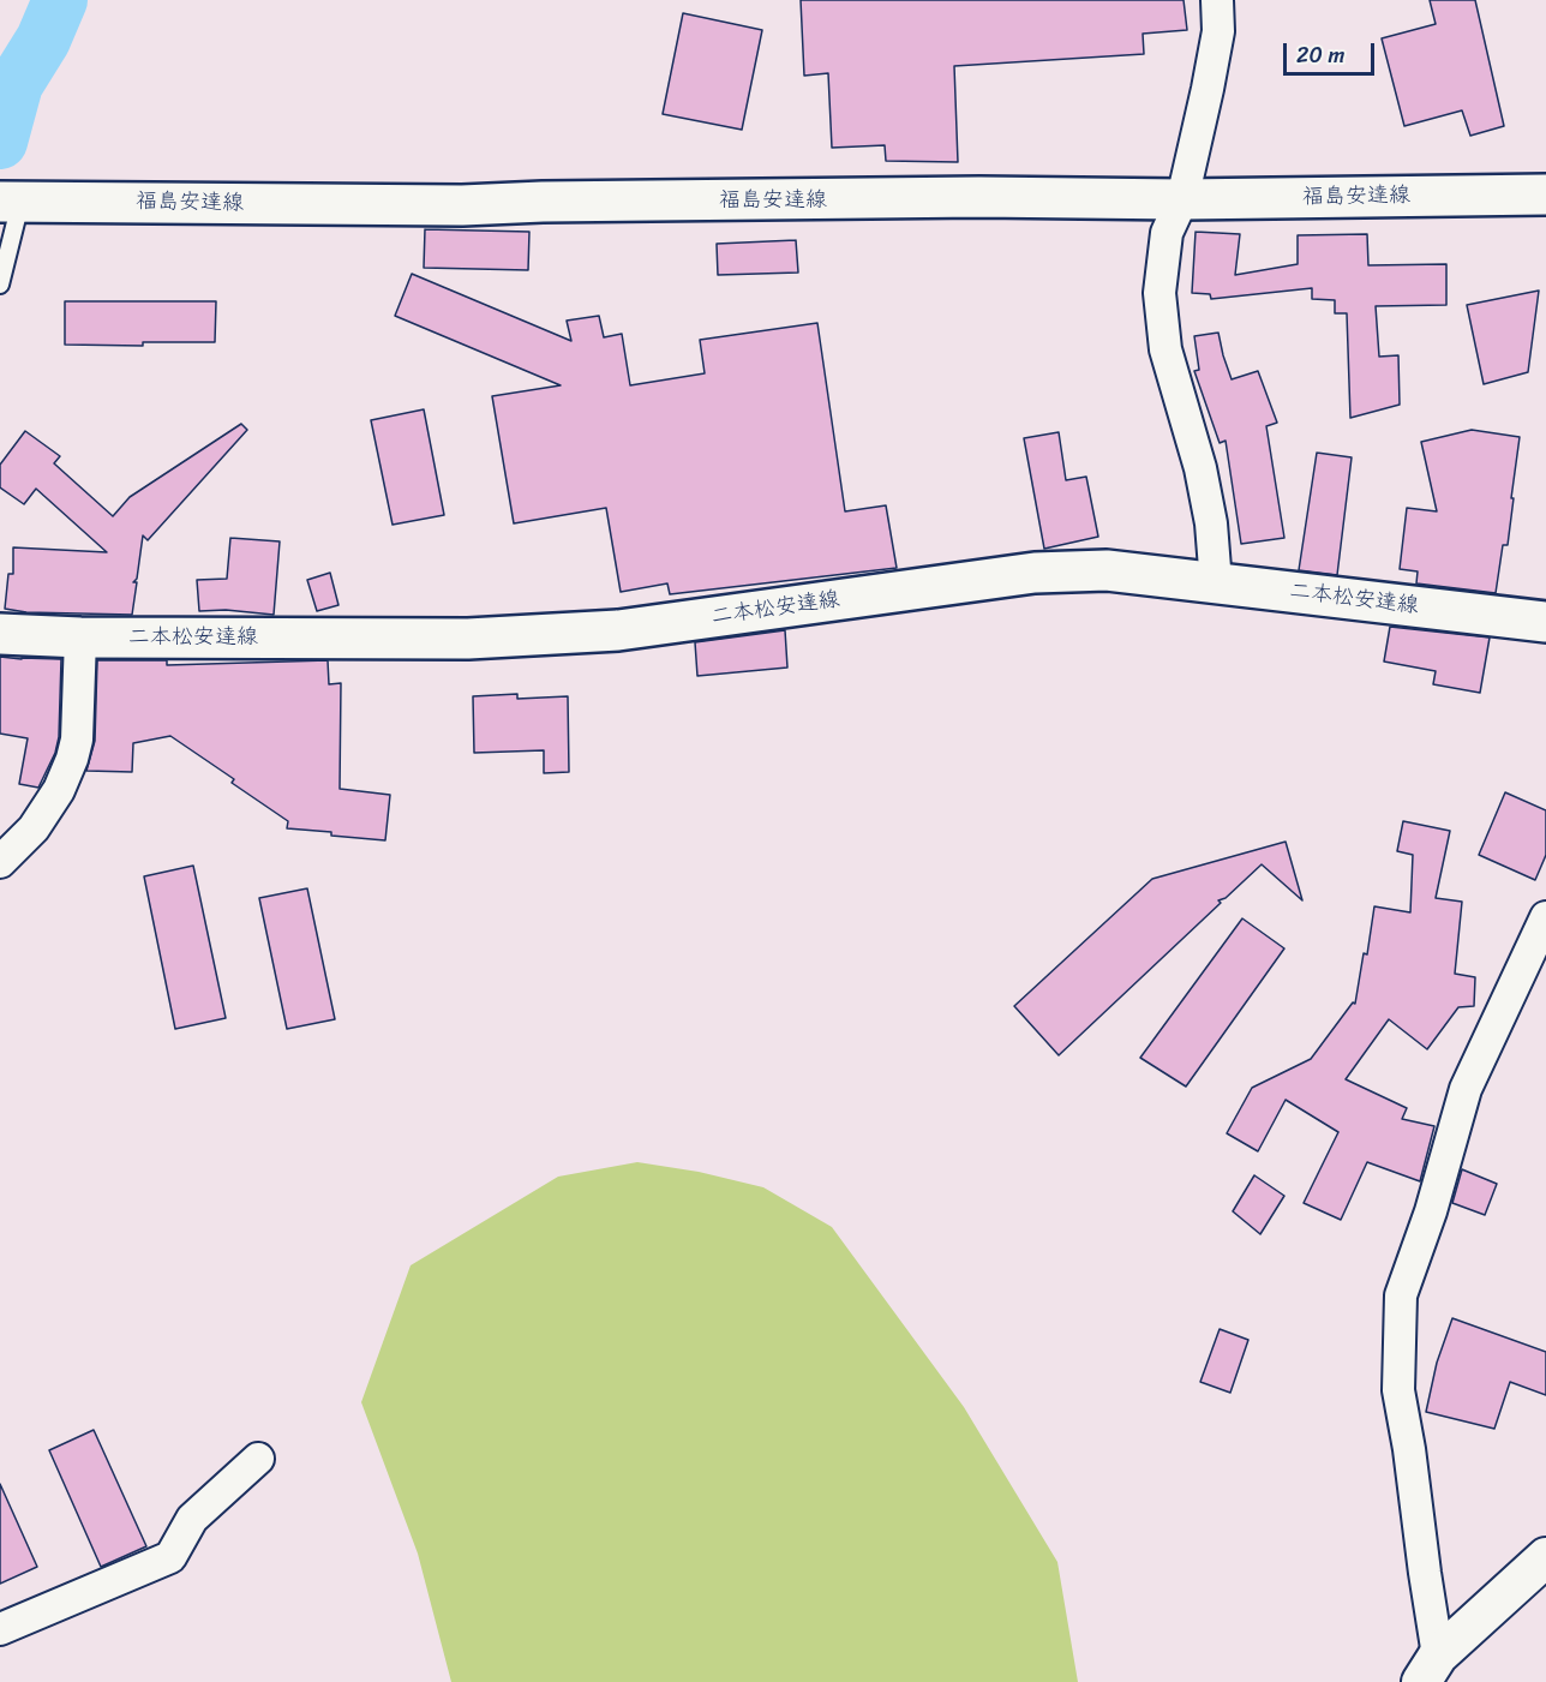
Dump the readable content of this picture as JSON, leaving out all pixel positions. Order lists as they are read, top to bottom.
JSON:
{
  "streets": {
    "main road": ["福島安達線", "二本松安達線"]
  },
  "scale_bar": "20 m"
}
